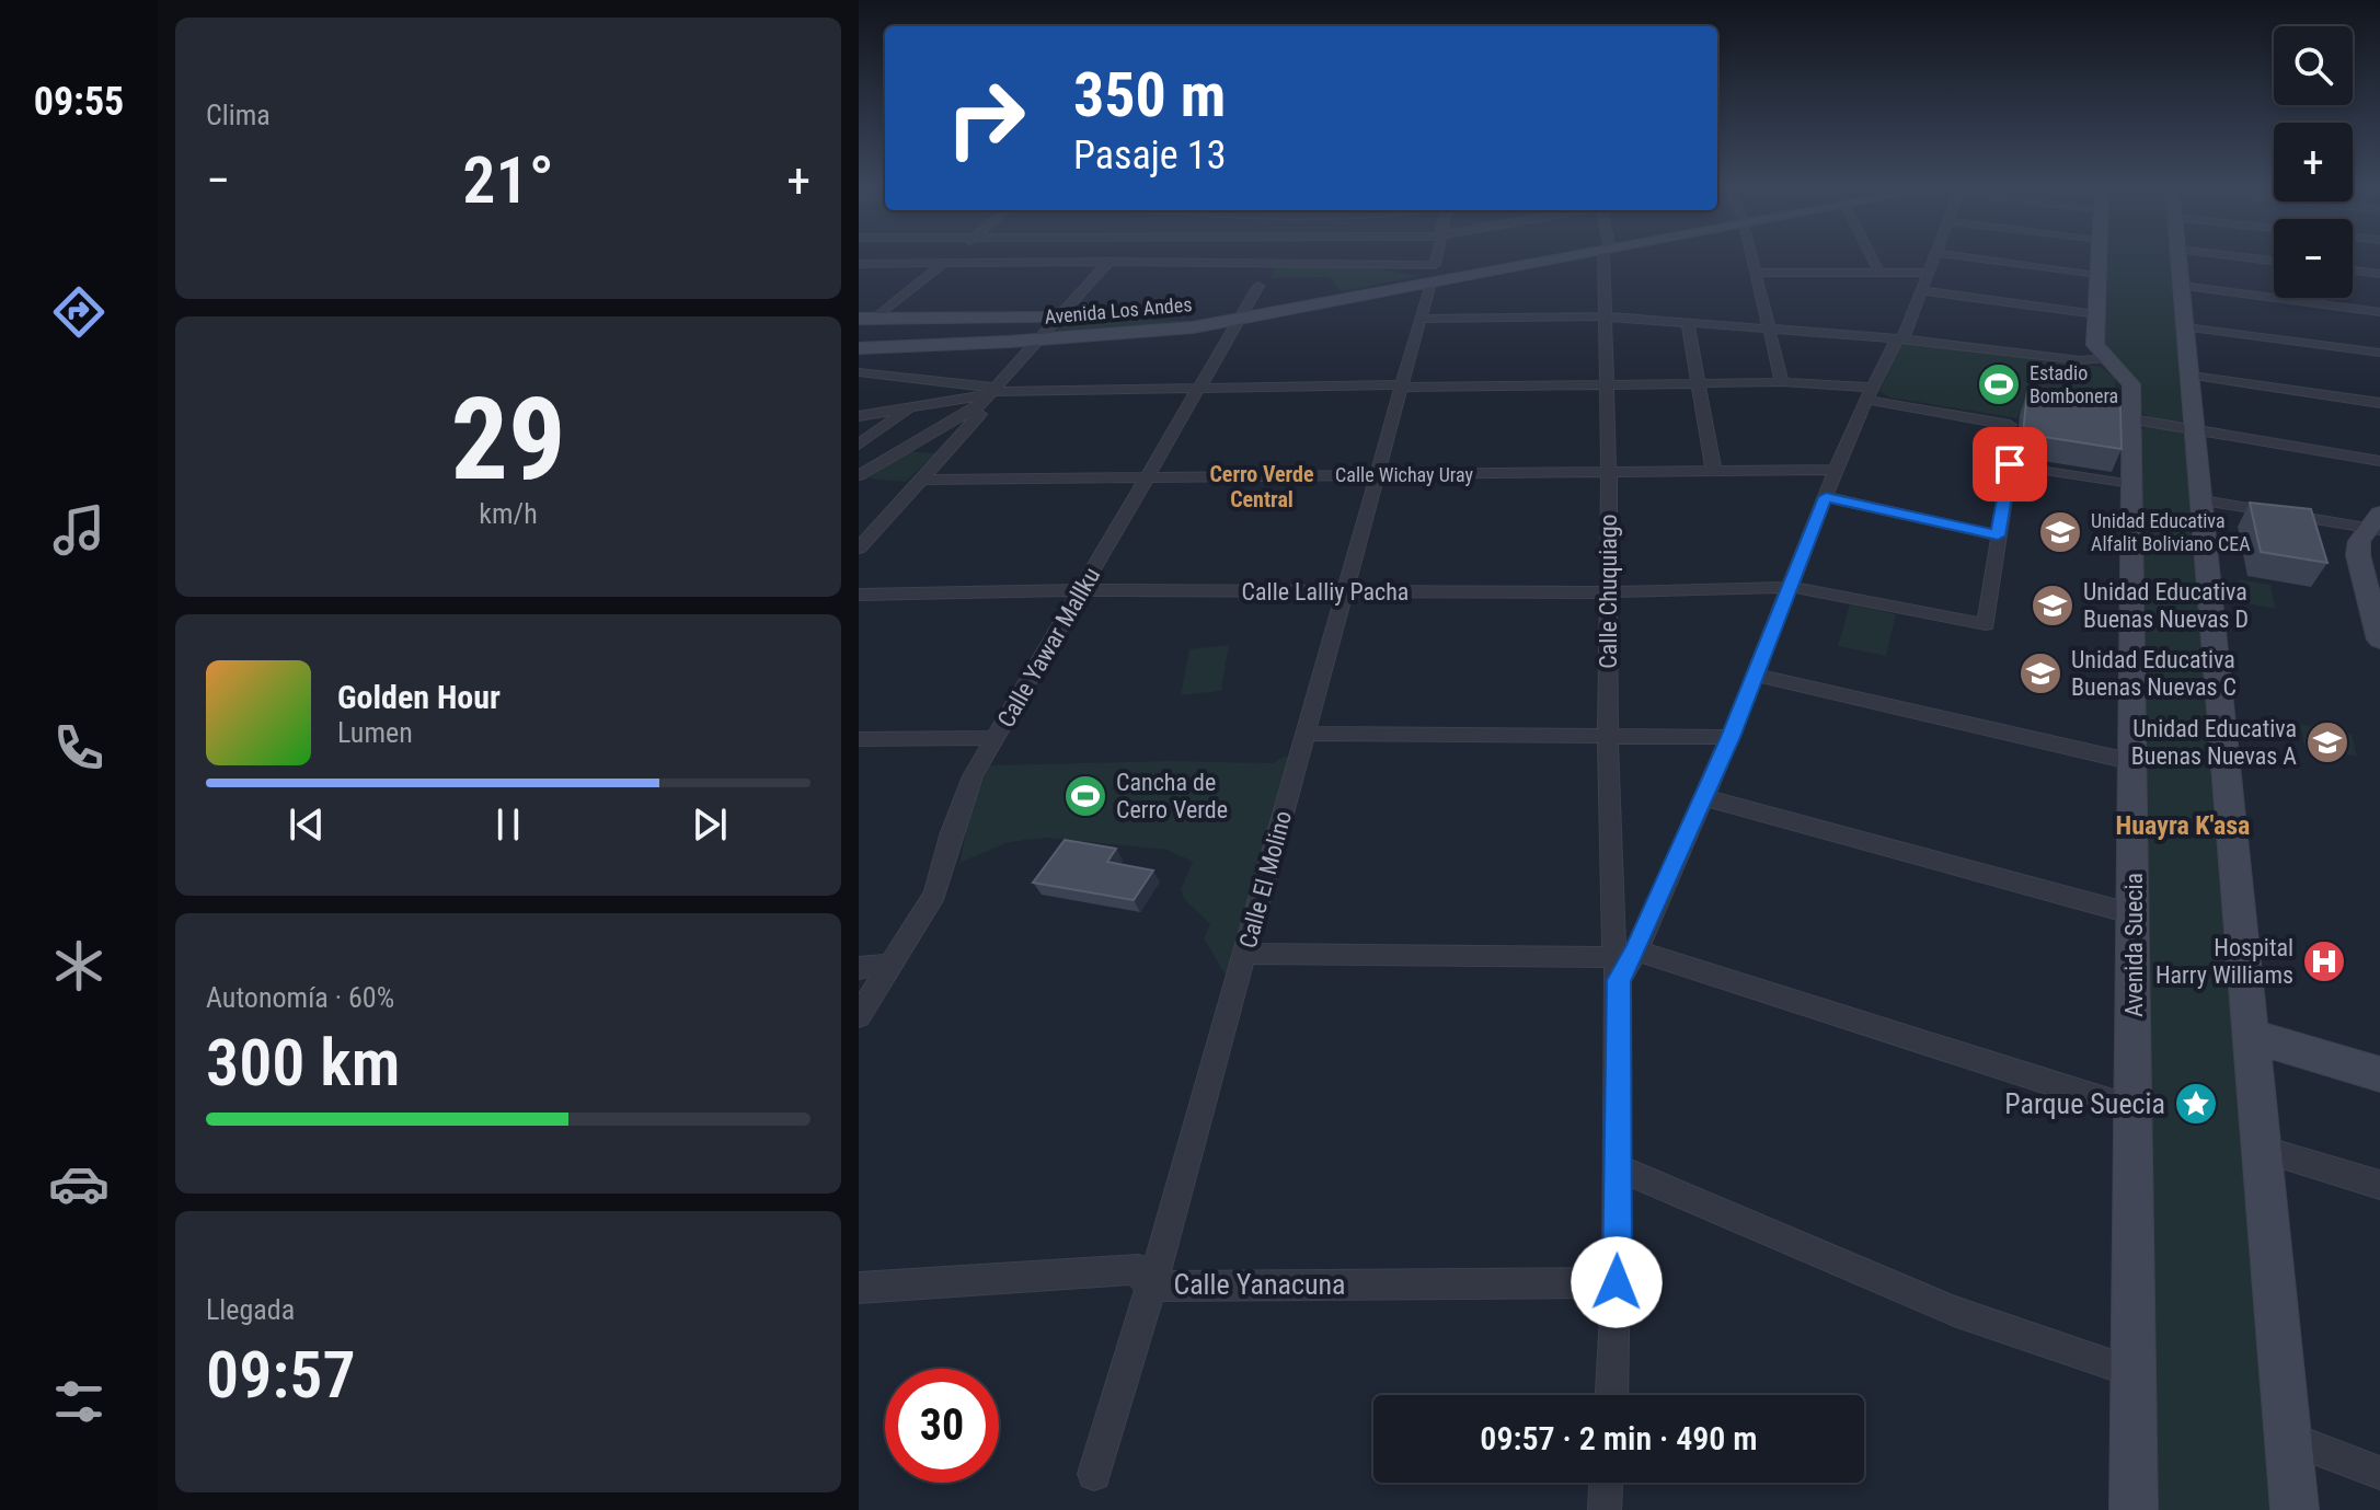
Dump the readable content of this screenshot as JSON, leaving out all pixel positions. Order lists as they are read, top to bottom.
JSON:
{
  "streets": {
    "main road": ["Avenida Los Andes", "Avenida Suecia"],
    "street": [
      "Calle Wichay Uray",
      "Calle Lalliy Pacha",
      "Calle Chuquiago",
      "Calle Yawar Mallku",
      "Calle El Molino",
      "Calle Yanacuna"
    ]
  },
  "crossings": [
    ["Avenida Los Andes", "Calle Yawar Mallku"],
    ["Avenida Los Andes", "Calle El Molino"],
    ["Calle Wichay Uray", "Calle Chuquiago"],
    ["Calle Wichay Uray", "Calle Yawar Mallku"],
    ["Calle Wichay Uray", "Calle El Molino"],
    ["Calle Lalliy Pacha", "Calle Chuquiago"],
    ["Calle Lalliy Pacha", "Calle Yawar Mallku"],
    ["Calle Lalliy Pacha", "Calle El Molino"],
    ["Calle Chuquiago", "Calle Yanacuna"],
    ["Calle El Molino", "Calle Yanacuna"]
  ],
  "districts": ["Cerro Verde Central", "Huayra K'asa"],
  "places": {
    "sports": ["Estadio Bombonera", "Cancha de Cerro Verde"],
    "school or university": [
      "Unidad Educativa Alfalit Boliviano CEA",
      "Unidad Educativa Buenas Nuevas D",
      "Unidad Educativa Buenas Nuevas C",
      "Unidad Educativa Buenas Nuevas A"
    ],
    "hospital": ["Hospital Harry Williams"],
    "place": ["Parque Suecia"]
  },
  "page": {
    "tabs": "09:55",
    "tile": [
      "Clima",
      ["29", "km/h"],
      ["Autonomía · 60%", "300 km"],
      ["Llegada", "09:57"]
    ],
    "map_buttons": ["+", "−"],
    "turn": ["350 m", "Pasaje 13"],
    "heat": ["−", "21°", "+"],
    "song": ["Golden Hour", "Lumen"],
    "limit": "30",
    "trip": "09:57 · 2 min · 490 m"
  }
}
